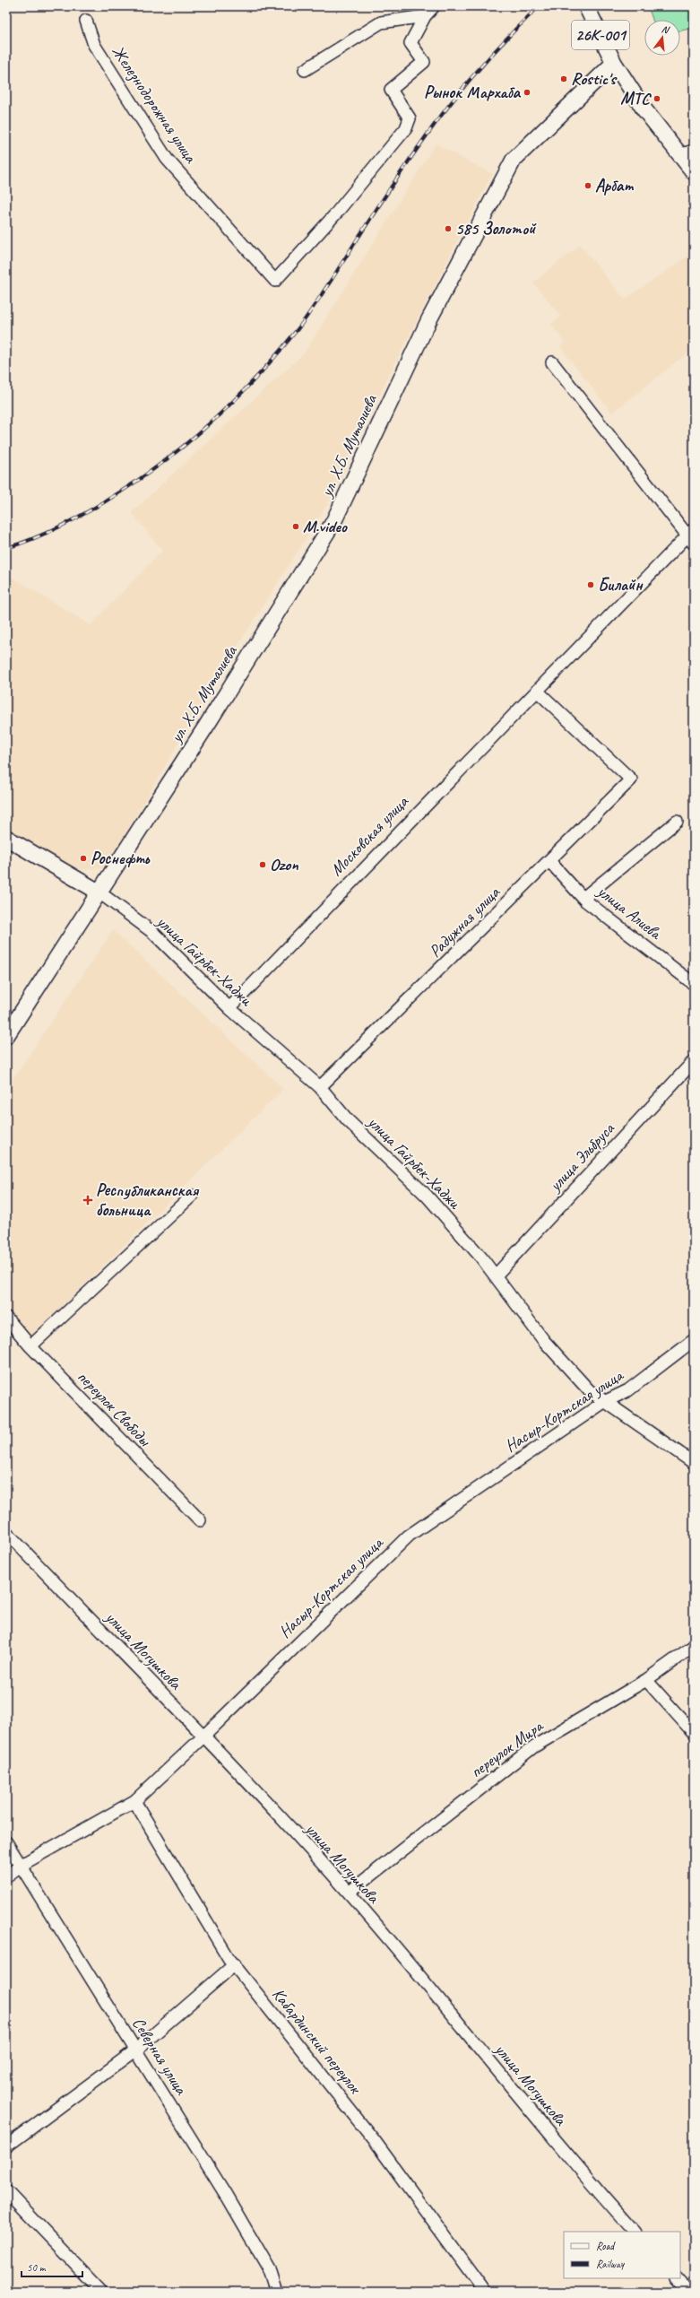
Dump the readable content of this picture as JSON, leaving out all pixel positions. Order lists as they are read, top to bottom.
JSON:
{
  "streets": {
    "main road": ["26К-001", "ул. Х.Б. Муталиева"],
    "street": [
      "Железнодорожная улица",
      "Московская улица",
      "улица Алиева",
      "Радужная улица",
      "улица Гайрбек-Хаджи",
      "улица Эльбруса",
      "переулок Свободы",
      "Насыр-Кортская улица",
      "улица Могушкова",
      "переулок Мира",
      "Кабардинский переулок",
      "Северная улица"
    ]
  },
  "crossings": [
    ["26К-001", "ул. Х.Б. Муталиева"],
    ["ул. Х.Б. Муталиева", "улица Гайрбек-Хаджи"],
    ["Московская улица", "Радужная улица"],
    ["Московская улица", "улица Гайрбек-Хаджи"],
    ["улица Алиева", "Радужная улица"],
    ["Радужная улица", "улица Гайрбек-Хаджи"],
    ["улица Гайрбек-Хаджи", "улица Эльбруса"],
    ["улица Гайрбек-Хаджи", "Насыр-Кортская улица"],
    ["Насыр-Кортская улица", "улица Могушкова"],
    ["Насыр-Кортская улица", "Кабардинский переулок"],
    ["Насыр-Кортская улица", "Северная улица"],
    ["улица Могушкова", "переулок Мира"]
  ],
  "places": {
    "other": [
      "Rostic's",
      "Рынок Мархаба",
      "МТС",
      "Арбат",
      "585 Золотой",
      "M.video",
      "Билайн",
      "Роснефть",
      "Ozon"
    ],
    "health": ["Республиканская больница"]
  },
  "legend": ["Road", "Railway"],
  "scale_bar": "50 m",
  "north": "top"
}
